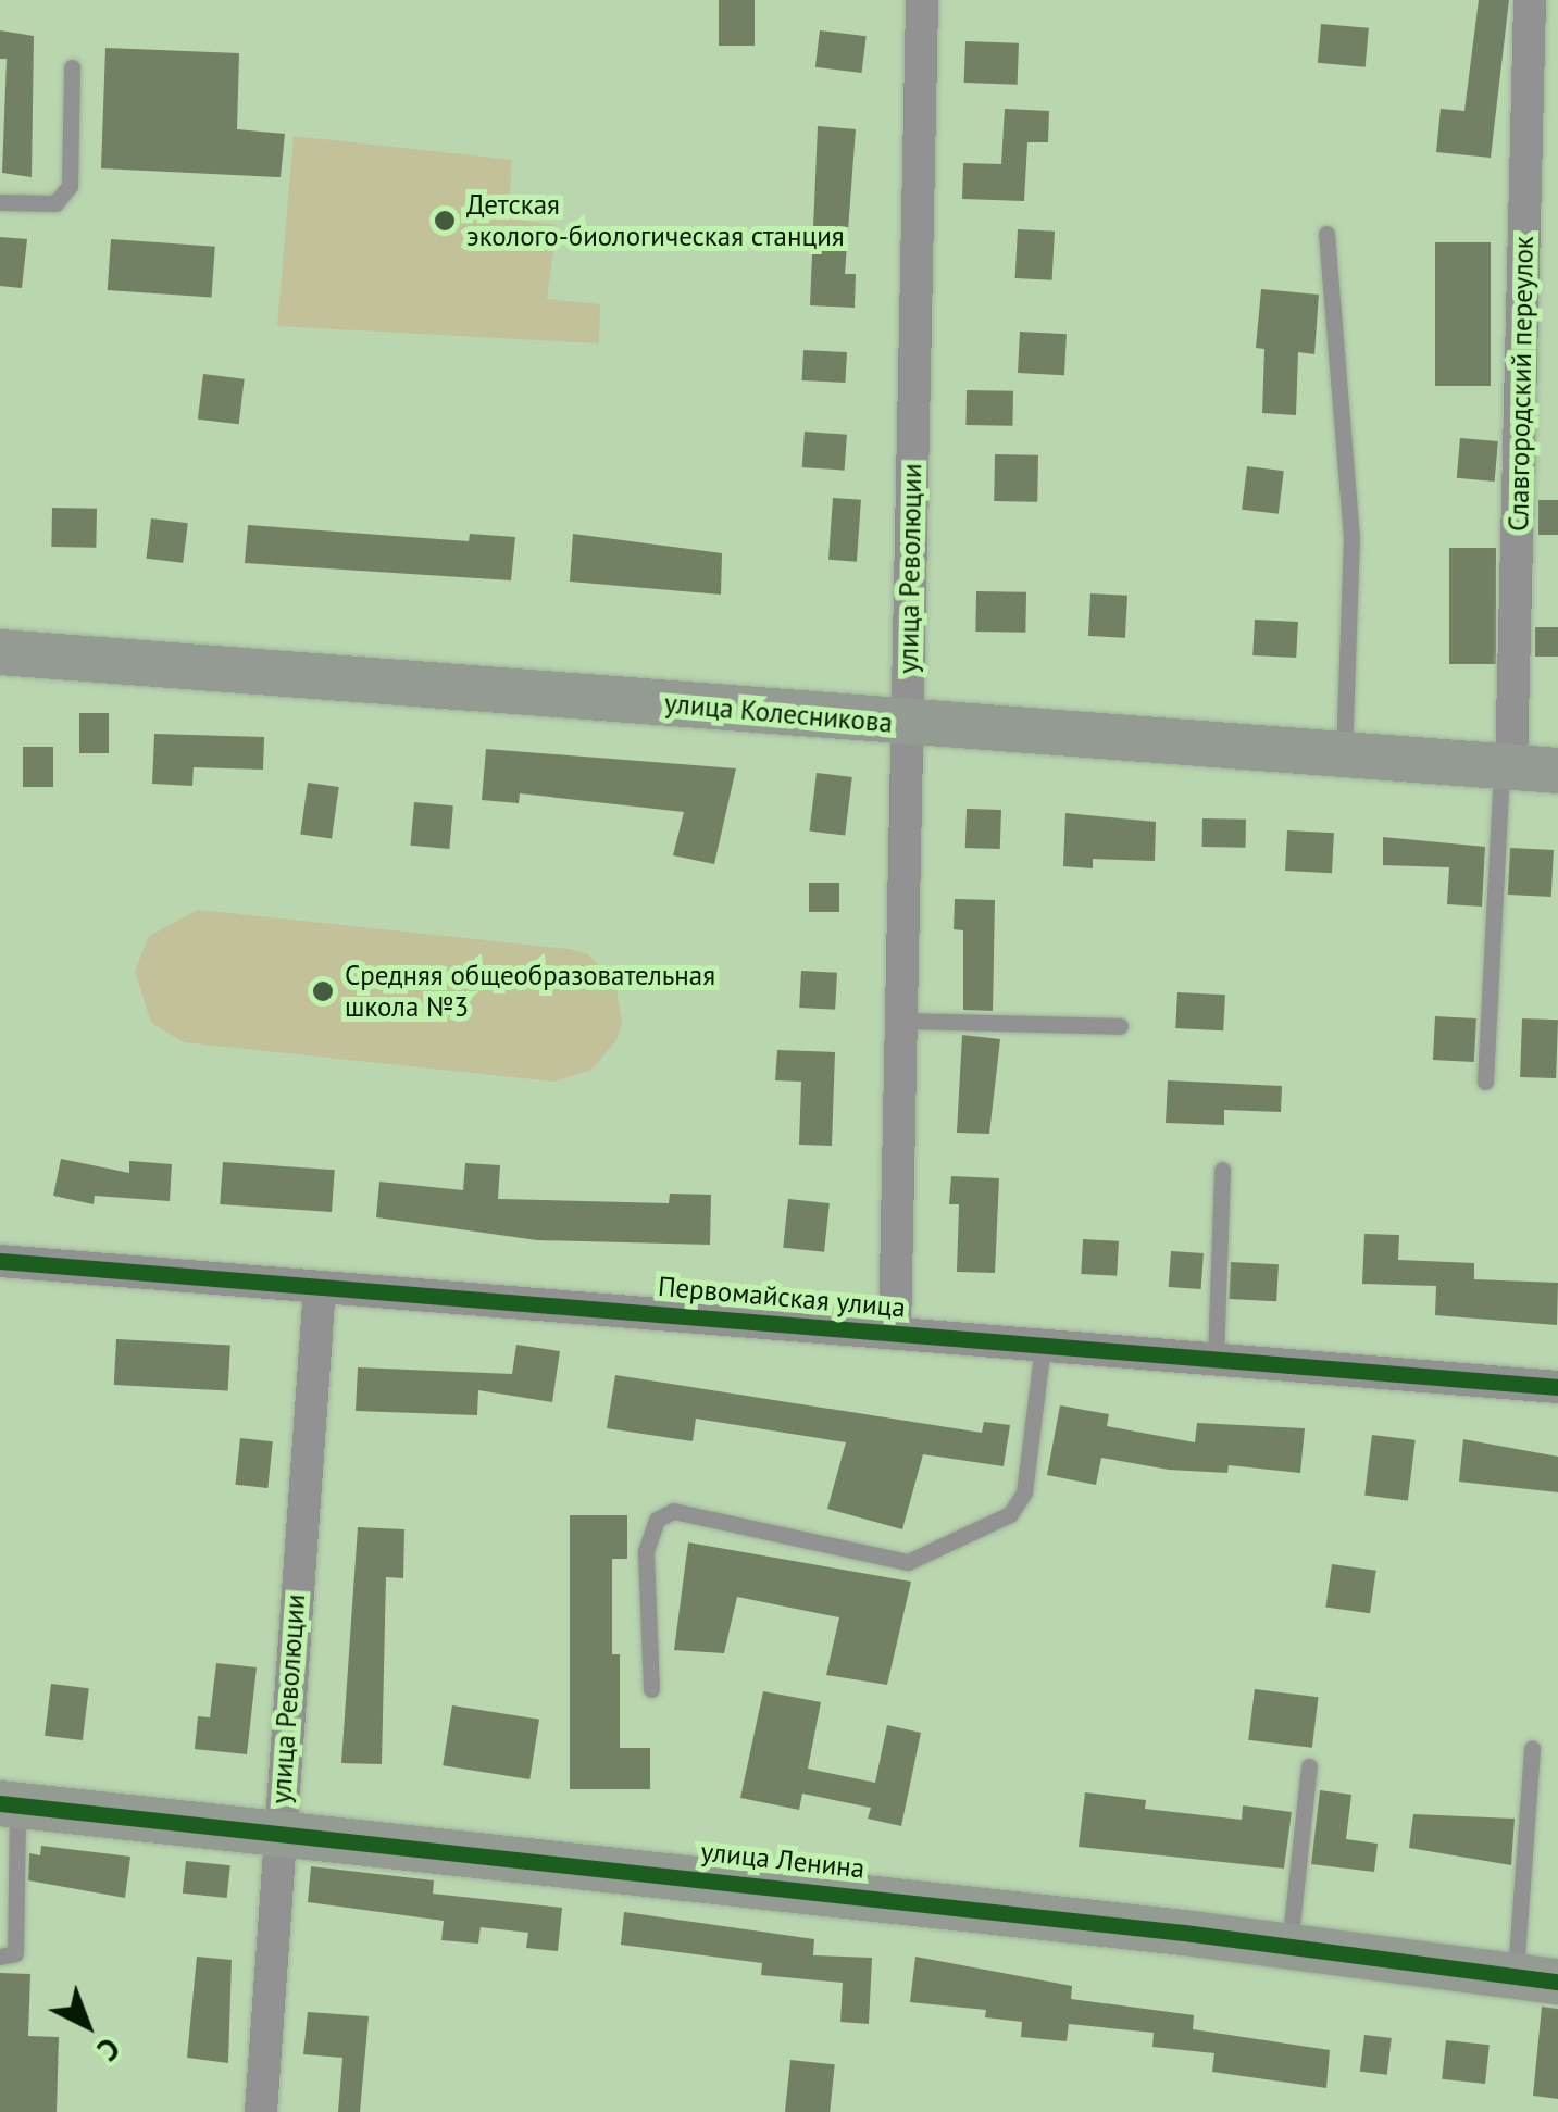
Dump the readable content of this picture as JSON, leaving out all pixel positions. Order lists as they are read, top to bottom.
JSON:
{
  "streets": {
    "street": [
      "Славгородский переулок",
      "улица Революции",
      "улица Колесникова",
      "Первомайская улица",
      "улица Ленина"
    ]
  },
  "crossings": [
    ["Славгородский переулок", "улица Колесникова"],
    ["улица Революции", "улица Колесникова"],
    ["улица Революции", "Первомайская улица"],
    ["улица Революции", "улица Ленина"]
  ],
  "places": ["Детская эколого-биологическая станция", "Средняя общеобразовательная школа №3"],
  "north": "bottom right"
}
